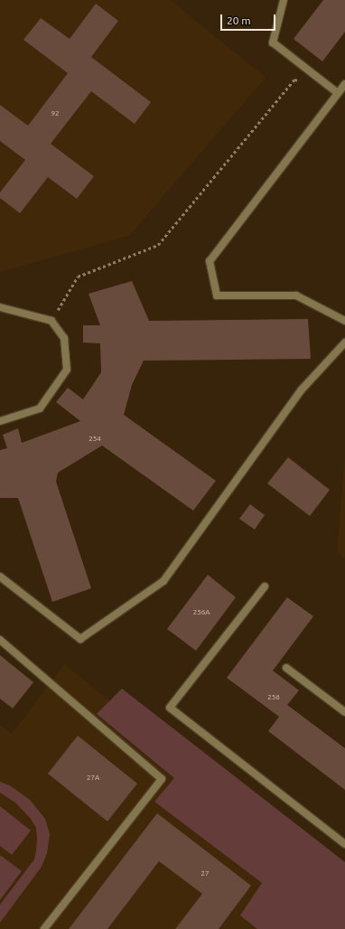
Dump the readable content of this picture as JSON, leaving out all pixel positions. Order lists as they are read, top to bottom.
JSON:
{
  "house_numbers": [
    "92",
    "254",
    "256А",
    "256",
    "27А",
    "27"
  ],
  "scale_bar": "20 m"
}
